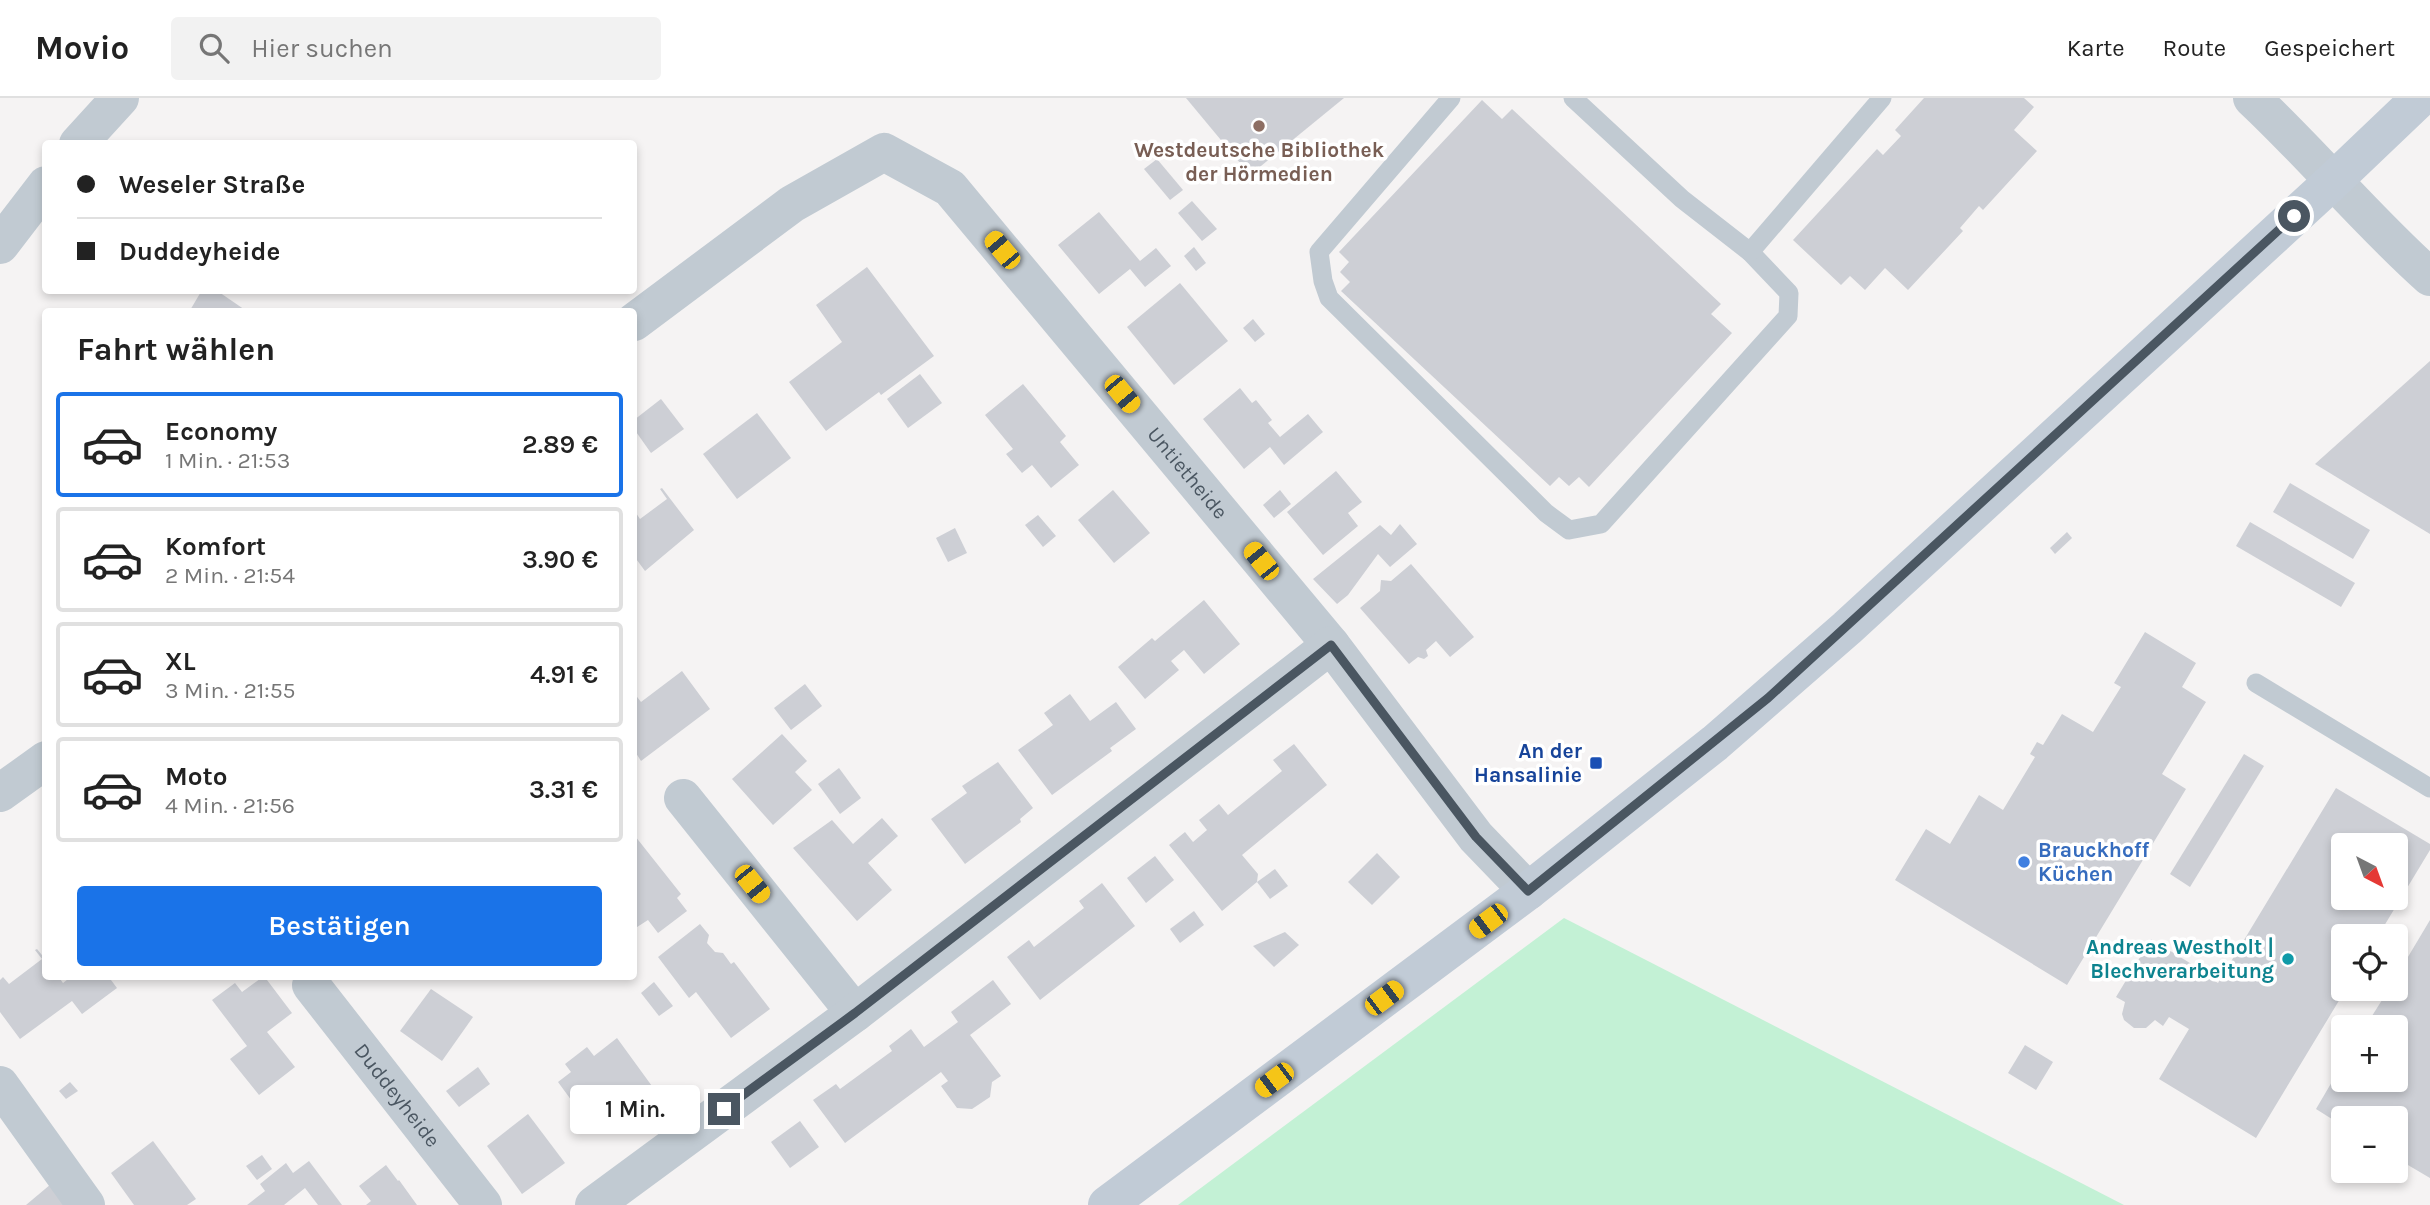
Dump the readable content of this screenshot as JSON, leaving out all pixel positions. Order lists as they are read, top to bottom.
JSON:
{
  "streets": {
    "street": ["Untietheide", "Duddeyheide"]
  },
  "places": {
    "other": ["Westdeutsche Bibliothek der Hörmedien", "Brauckhoff Küchen", "Andreas Westholt | Blechverarbeitung"],
    "transit": ["An der Hansalinie"]
  },
  "north": "bottom right",
  "page": {
    "header": "Movio",
    "search": "Hier suchen",
    "nav": ["Karte", "Route", "Gespeichert"],
    "banner": ["Weseler Straße", "Duddeyheide"],
    "heading": "Fahrt wählen",
    "list": [
      {
        "name": "Economy",
        "note": "1 Min. · 21:53",
        "value": "2.89 €"
      },
      {
        "name": "Komfort",
        "note": "2 Min. · 21:54",
        "value": "3.90 €"
      },
      {
        "name": "XL",
        "note": "3 Min. · 21:55",
        "value": "4.91 €"
      },
      {
        "name": "Moto",
        "note": "4 Min. · 21:56",
        "value": "3.31 €"
      }
    ],
    "map_buttons": ["+", "−"],
    "buttons": "Bestätigen",
    "bubble": "1 Min."
  }
}
